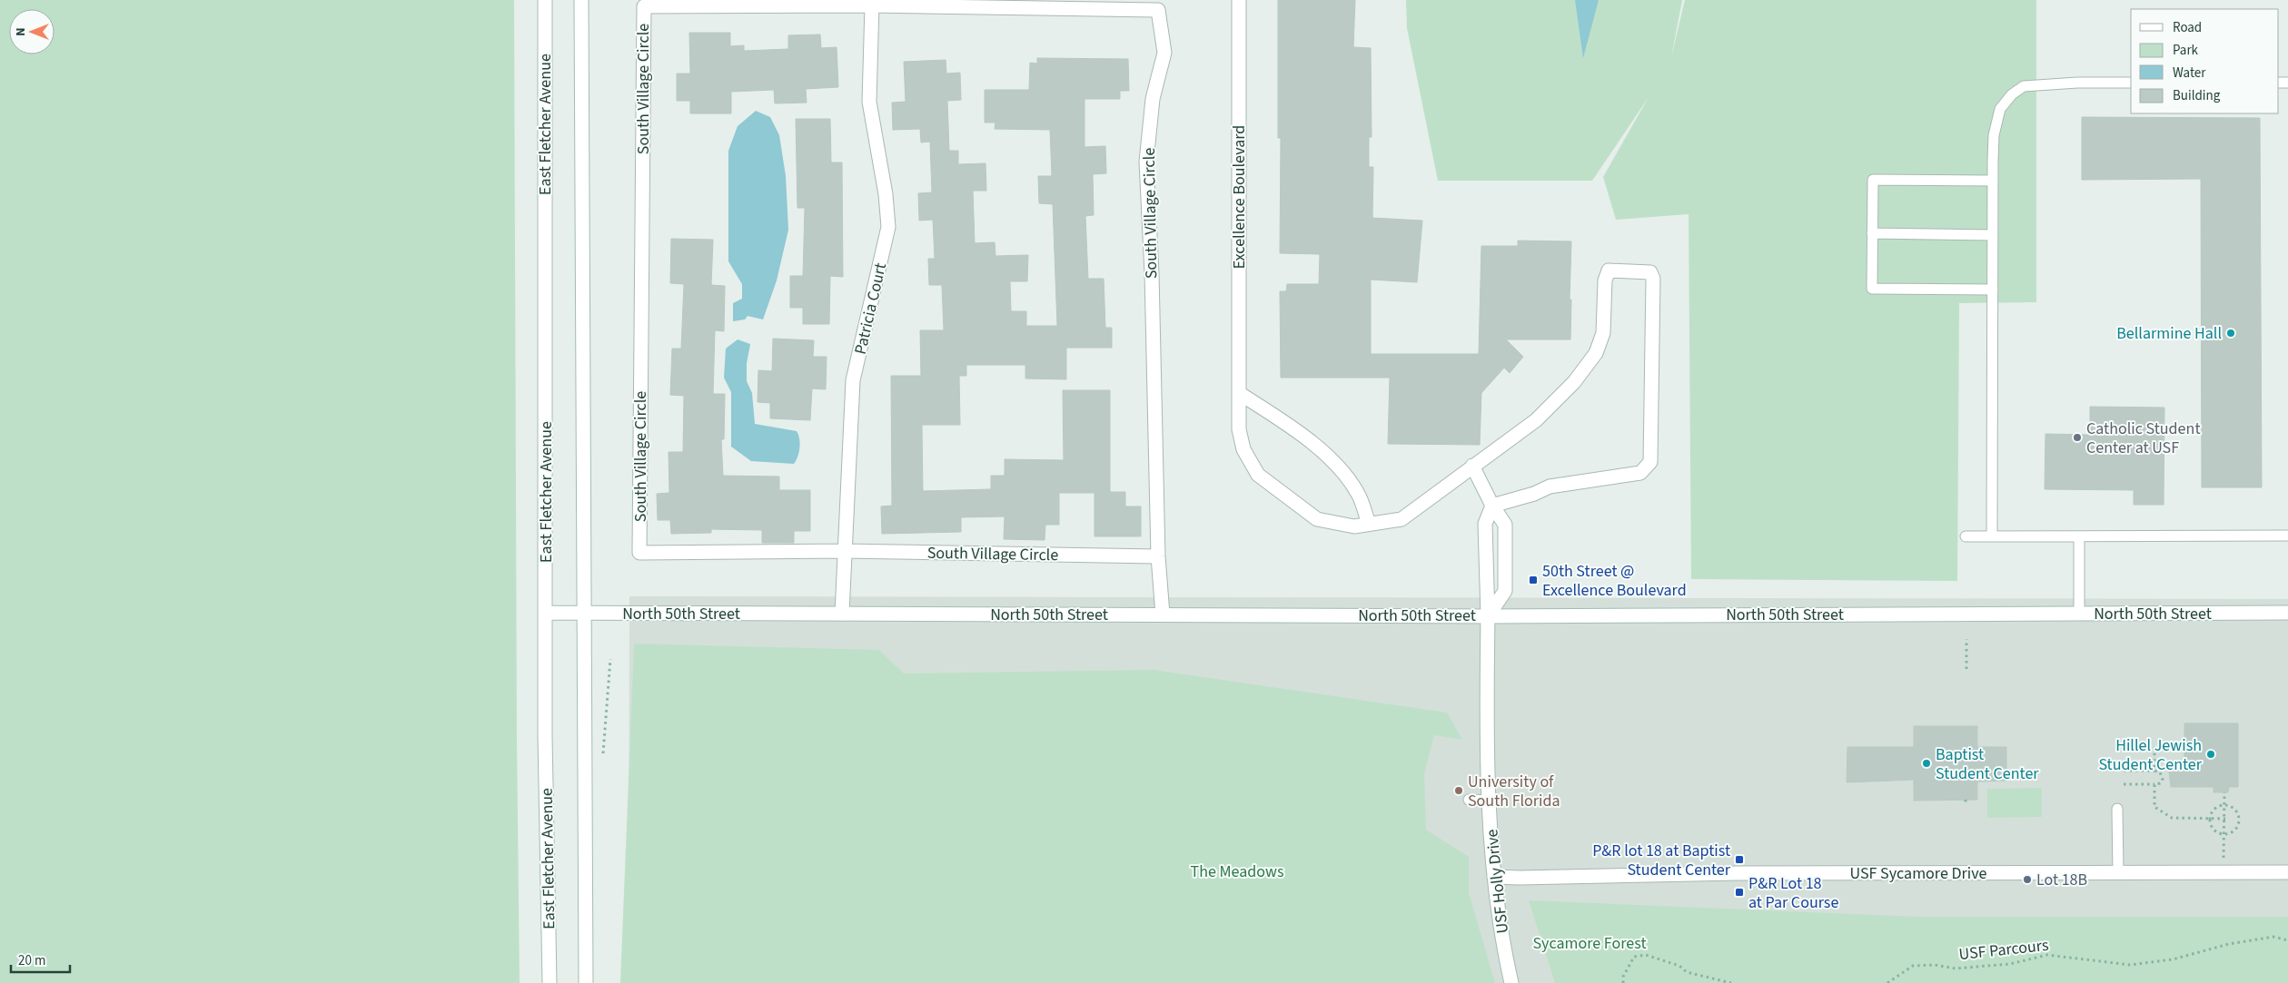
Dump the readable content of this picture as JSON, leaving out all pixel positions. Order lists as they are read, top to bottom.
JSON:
{
  "streets": {
    "street": [
      "South Village Circle",
      "East Fletcher Avenue",
      "Excellence Boulevard",
      "Patricia Court",
      "North 50th Street",
      "USF Sycamore Drive",
      "USF Holly Drive"
    ],
    "path": ["USF Parcours"]
  },
  "crossings": [
    ["South Village Circle", "Patricia Court"],
    ["South Village Circle", "North 50th Street"],
    ["East Fletcher Avenue", "North 50th Street"],
    ["Patricia Court", "North 50th Street"],
    ["North 50th Street", "USF Holly Drive"],
    ["USF Sycamore Drive", "USF Holly Drive"]
  ],
  "parks": ["The Meadows", "Sycamore Forest"],
  "places": {
    "other": [
      "Bellarmine Hall",
      "Catholic Student Center at USF",
      "Hillel Jewish Student Center",
      "Baptist Student Center",
      "University of South Florida",
      "Lot 18B"
    ],
    "transit": ["50th Street @ Excellence Boulevard", "P&R lot 18 at Baptist Student Center", "P&R Lot 18 at Par Course"]
  },
  "legend": [
    "Road",
    "Park",
    "Water",
    "Building"
  ],
  "scale_bar": "20 m",
  "north": "left"
}
